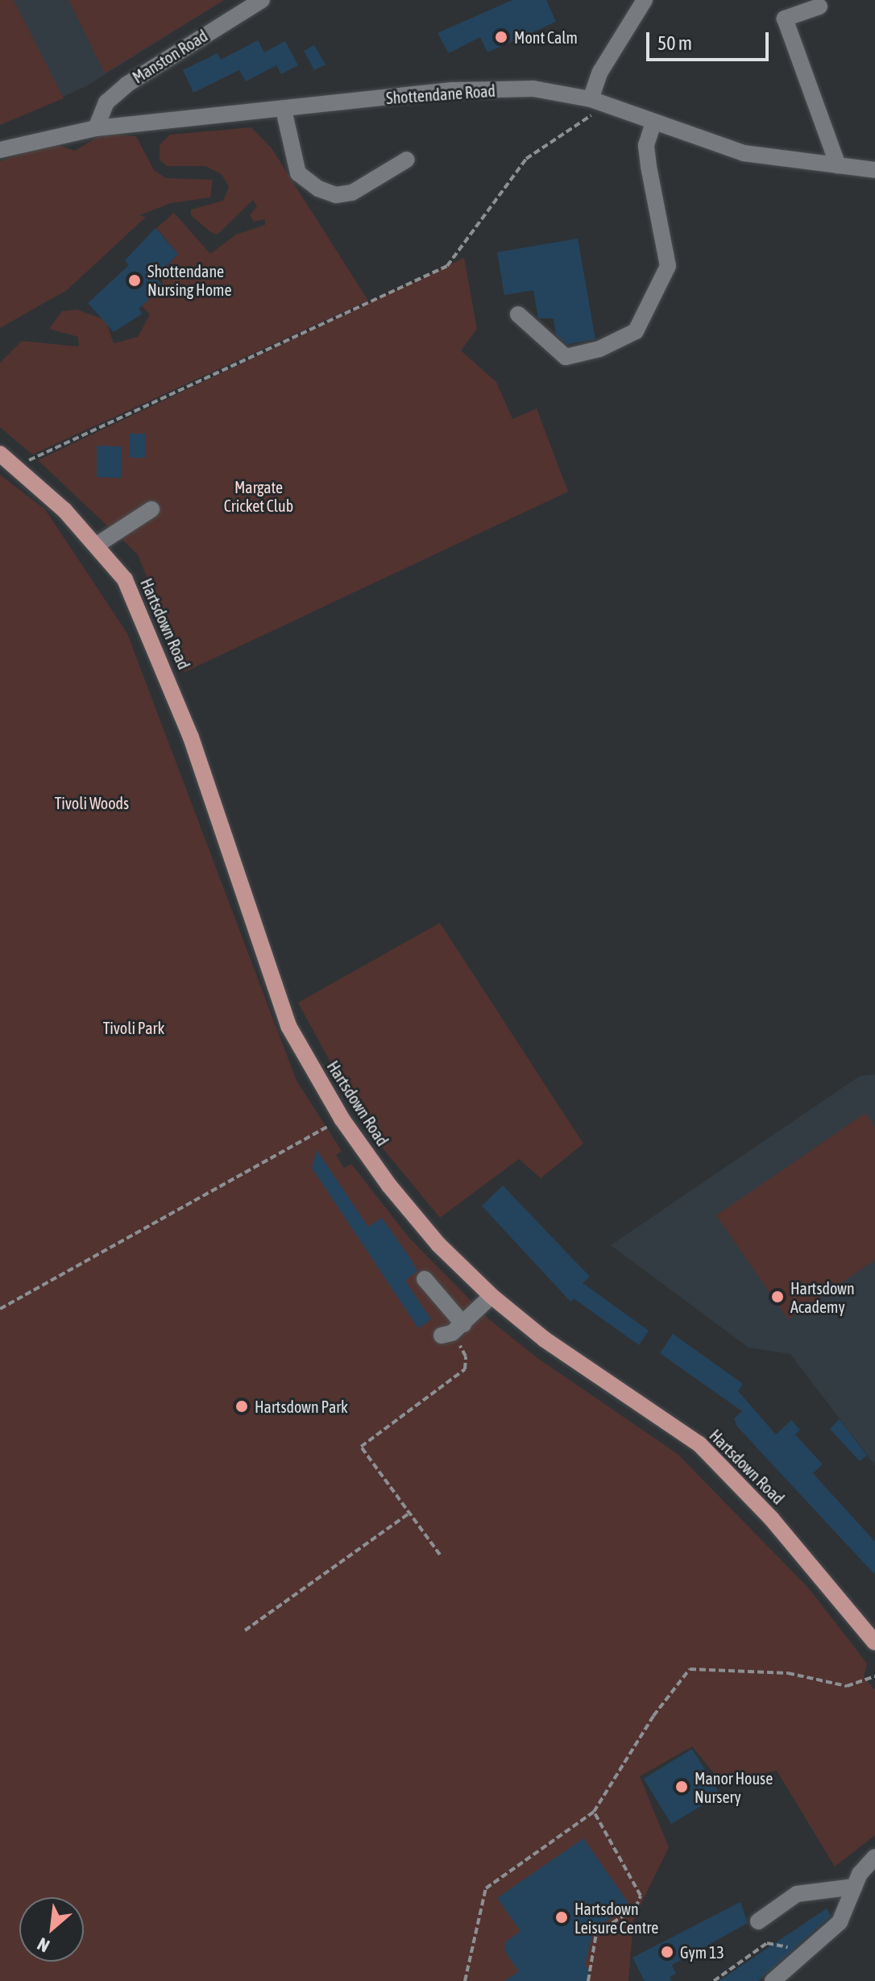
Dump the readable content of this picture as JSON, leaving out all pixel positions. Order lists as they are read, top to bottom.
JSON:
{
  "streets": {
    "main road": ["Hartsdown Road"],
    "street": ["Manston Road", "Shottendane Road"]
  },
  "crossings": [
    ["Manston Road", "Shottendane Road"]
  ],
  "parks": ["Margate Cricket Club", "Tivoli Woods", "Tivoli Park"],
  "places": [
    "Mont Calm",
    "Shottendane Nursing Home",
    "Hartsdown Academy",
    "Hartsdown Park",
    "Manor House Nursery",
    "Hartsdown Leisure Centre",
    "Gym 13"
  ],
  "scale_bar": "50 m",
  "north": "bottom left"
}
